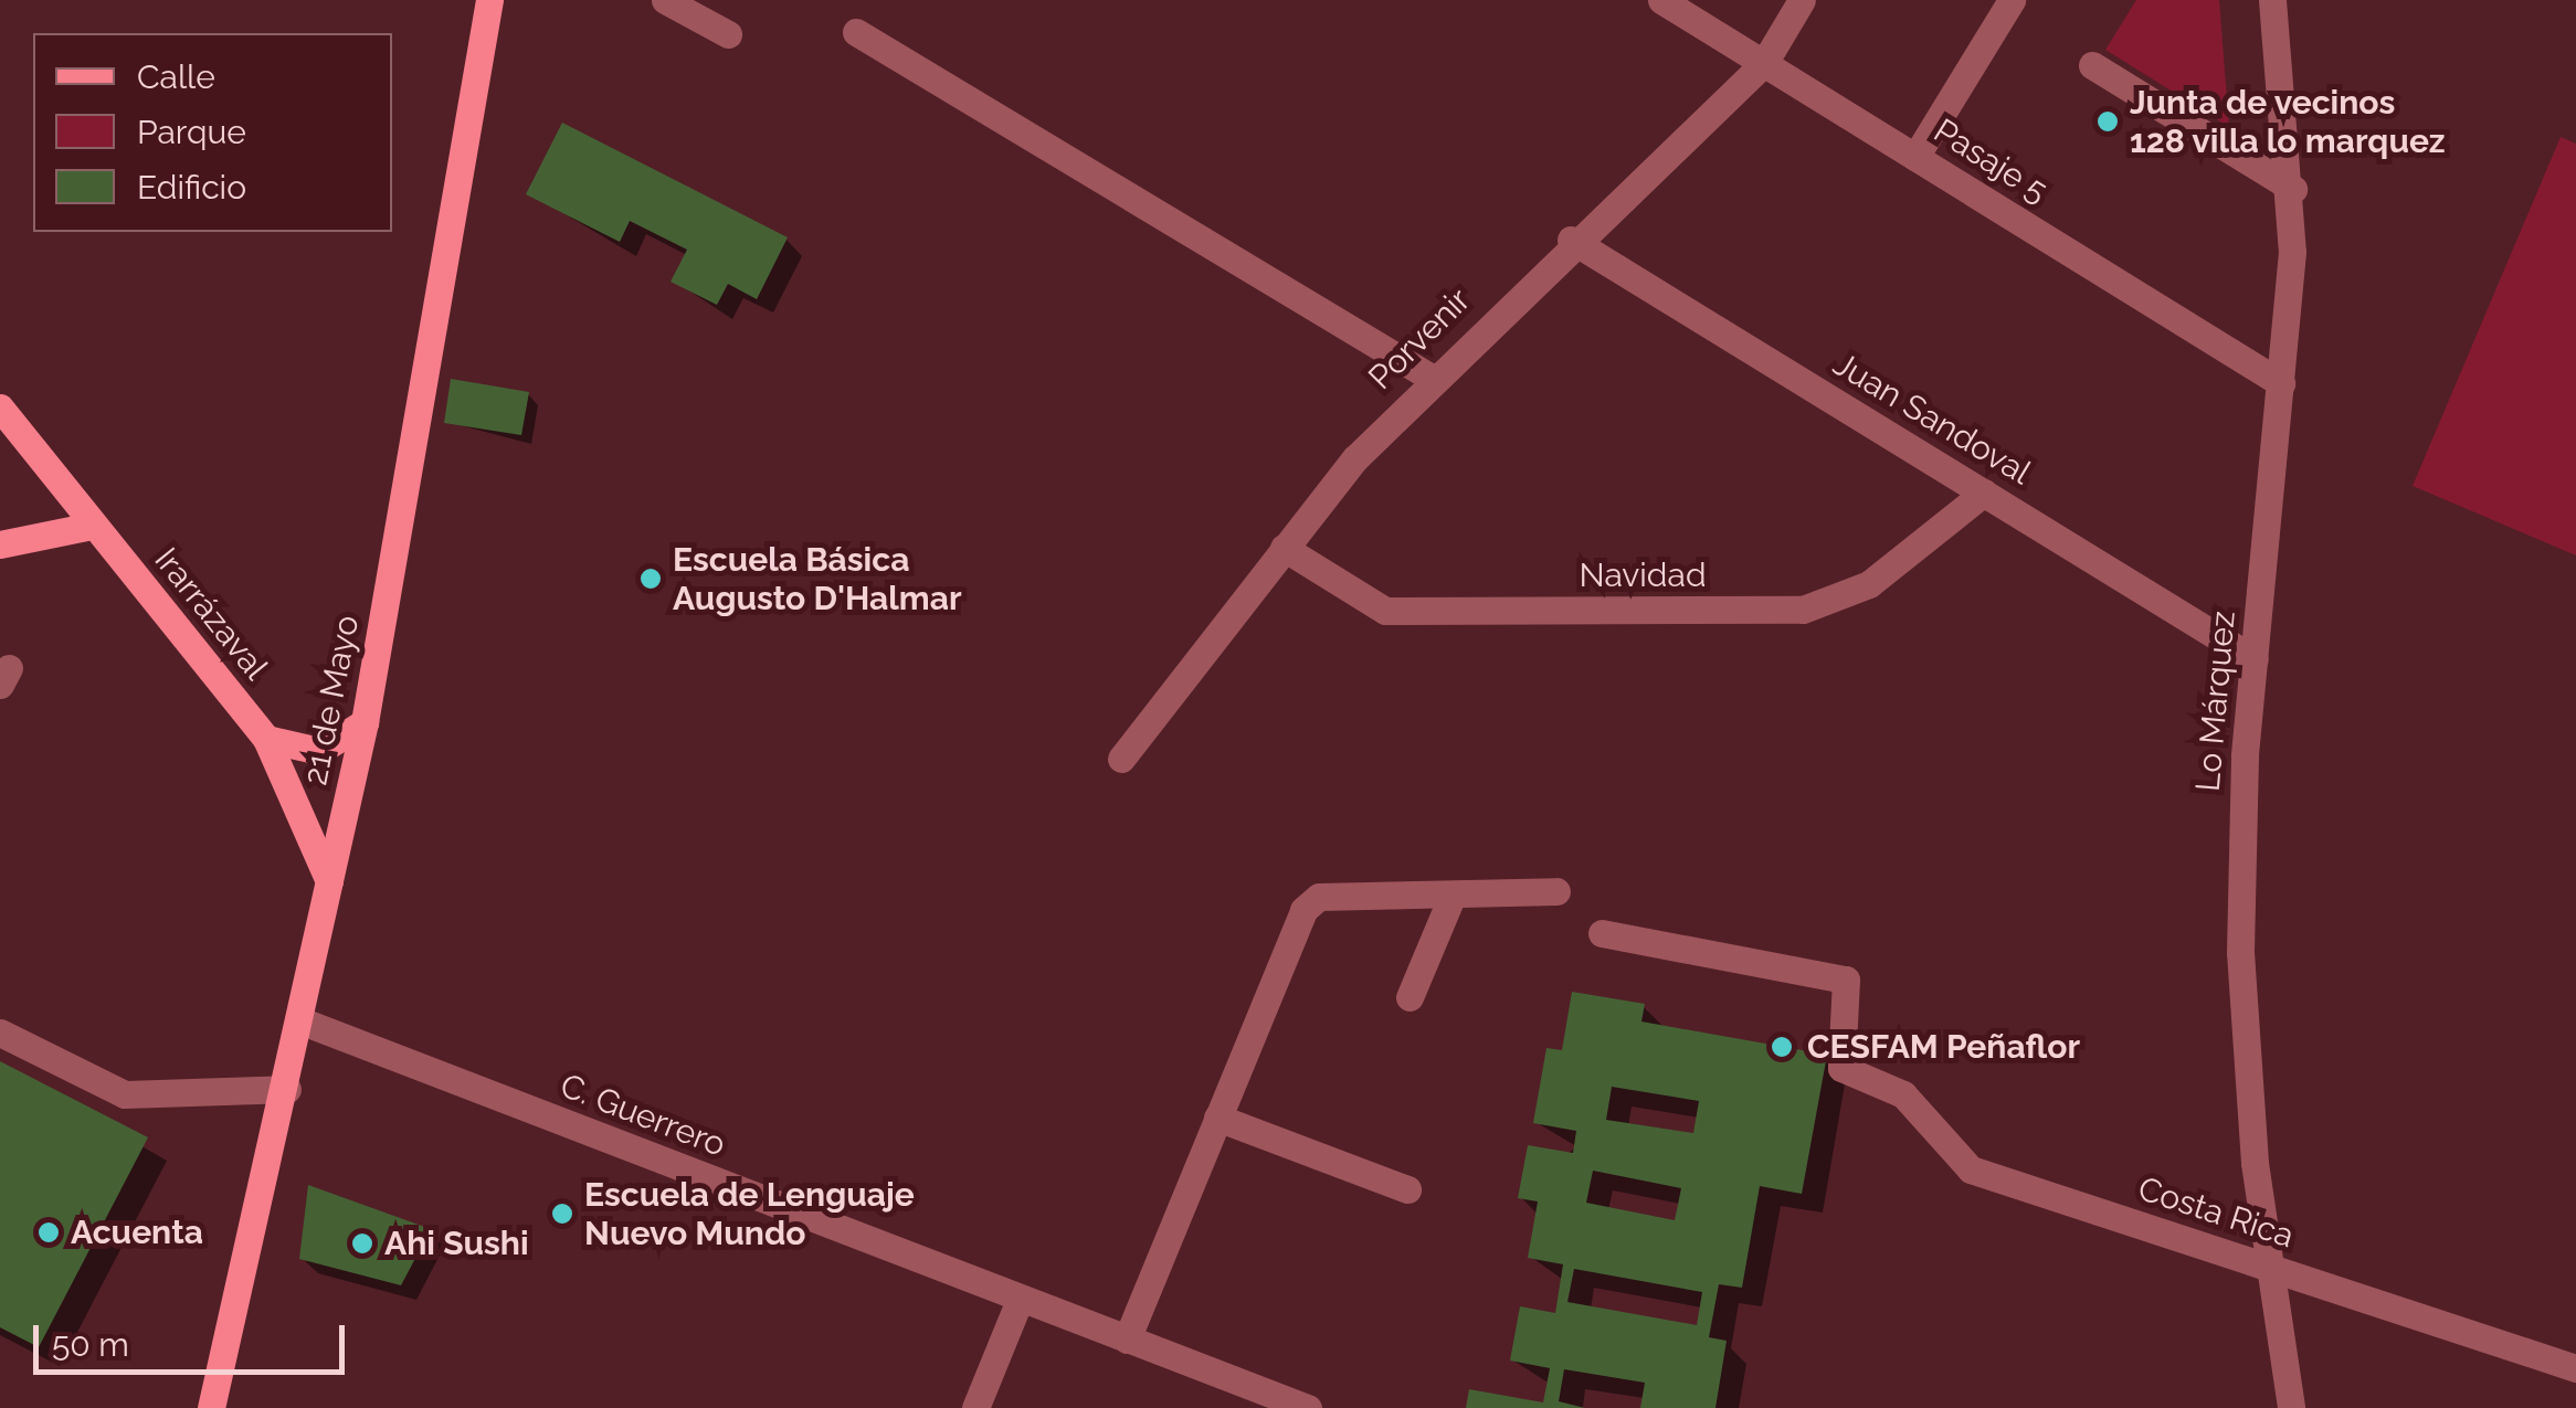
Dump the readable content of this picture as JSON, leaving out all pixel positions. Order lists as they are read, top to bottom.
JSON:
{
  "streets": {
    "main road": ["Irarrázaval", "21 de Mayo"],
    "street": [
      "Pasaje 5",
      "Porvenir",
      "Juan Sandoval",
      "Navidad",
      "Lo Márquez",
      "C. Guerrero",
      "Costa Rica"
    ]
  },
  "crossings": [
    ["Pasaje 5", "Porvenir"],
    ["Pasaje 5", "Lo Márquez"],
    ["Porvenir", "Juan Sandoval"],
    ["Porvenir", "Navidad"],
    ["Juan Sandoval", "Navidad"],
    ["Juan Sandoval", "Lo Márquez"],
    ["Irarrázaval", "21 de Mayo"],
    ["21 de Mayo", "C. Guerrero"],
    ["Lo Márquez", "Costa Rica"]
  ],
  "places": [
    "Junta de vecinos 128 villa lo marquez",
    "Escuela Básica Augusto D'Halmar",
    "CESFAM Peñaflor",
    "Escuela de Lenguaje Nuevo Mundo",
    "Acuenta",
    "Ahi Sushi"
  ],
  "legend": ["Calle", "Parque", "Edificio"],
  "scale_bar": "50 m"
}
